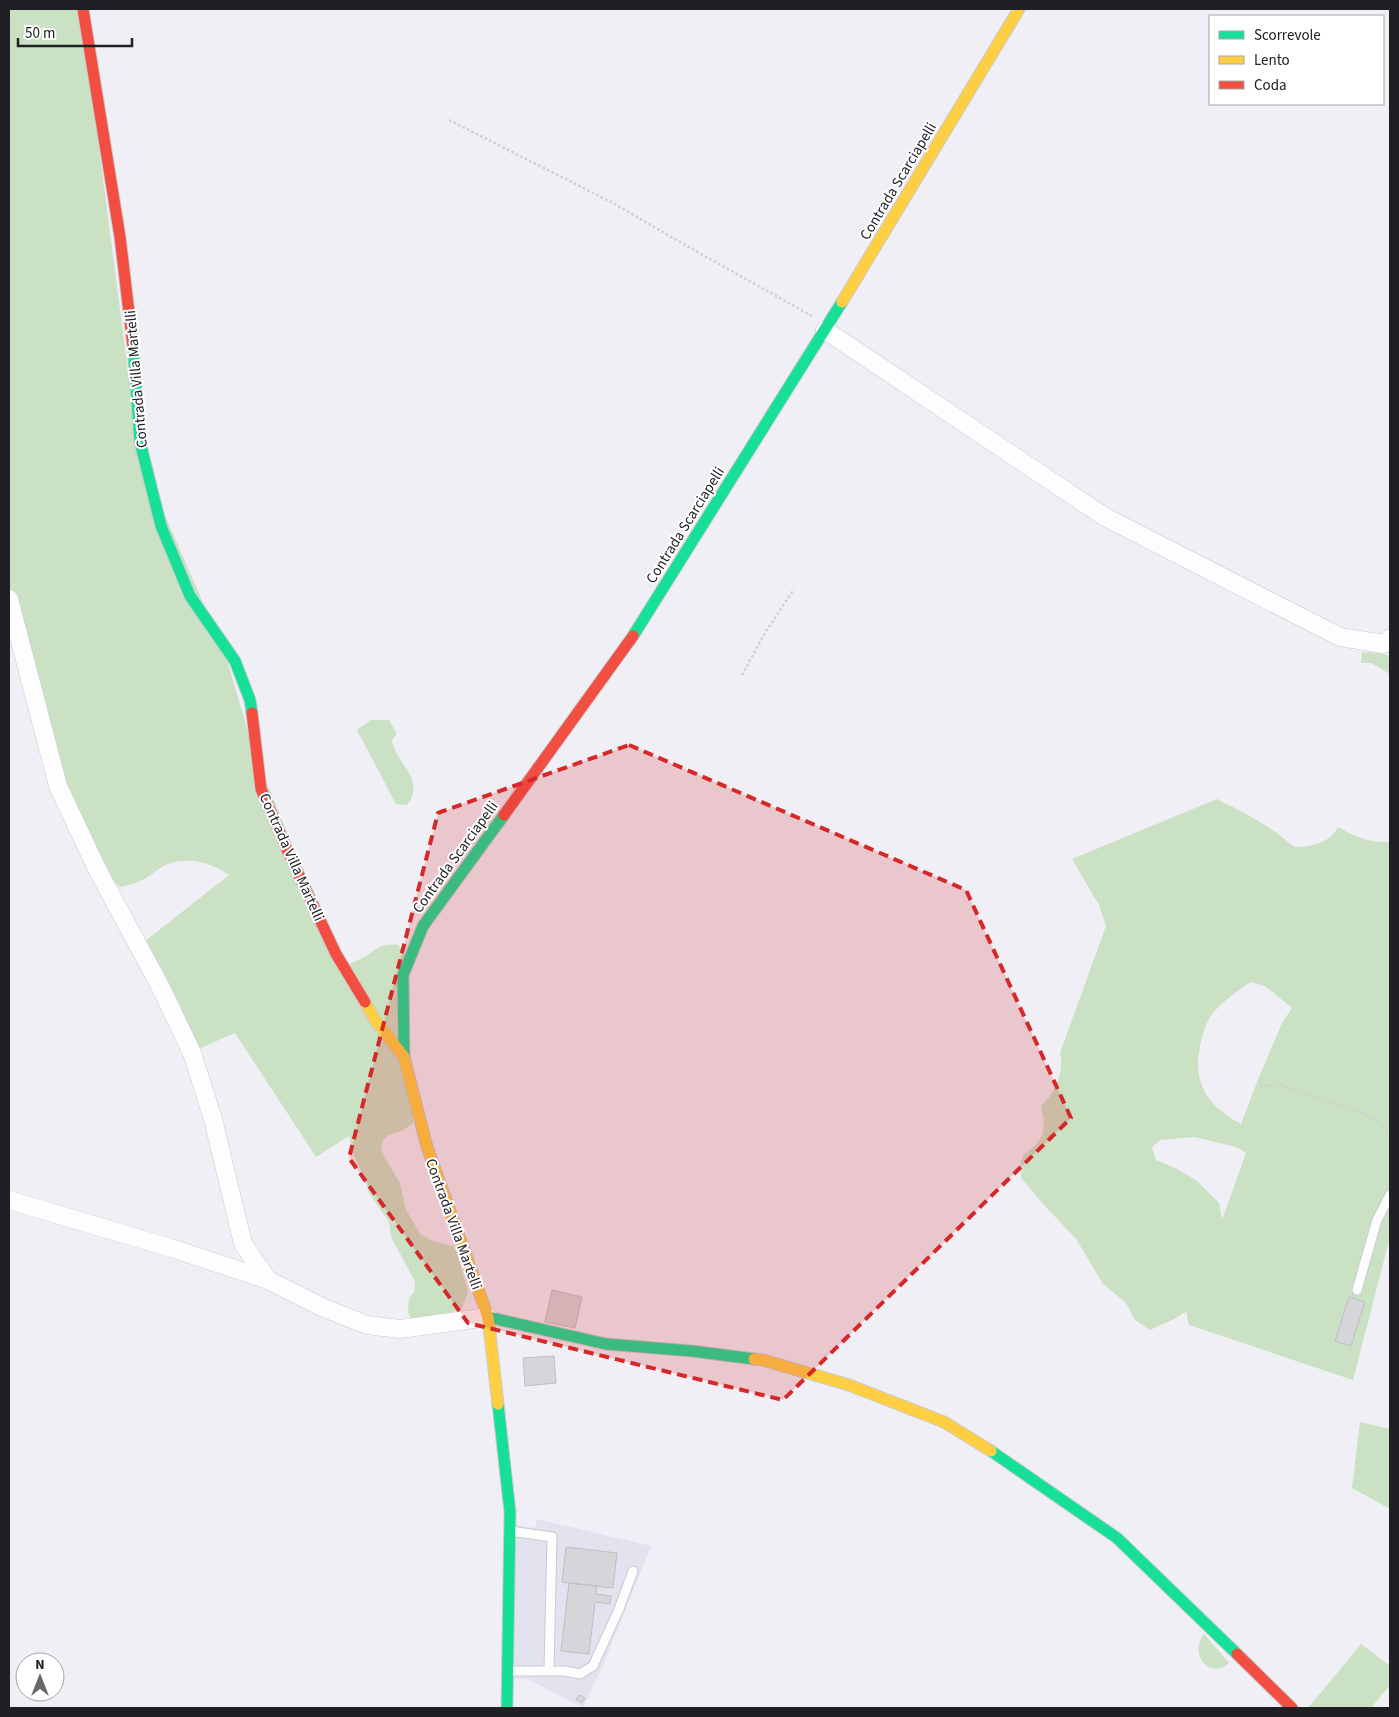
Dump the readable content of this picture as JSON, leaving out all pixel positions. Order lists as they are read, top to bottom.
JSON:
{
  "streets": {
    "street": ["Contrada Scarciapelli", "Contrada Villa Martelli"]
  },
  "crossings": [
    ["Contrada Scarciapelli", "Contrada Villa Martelli"]
  ],
  "legend": ["Scorrevole", "Lento", "Coda"],
  "scale_bar": "50 m",
  "north": "top"
}
